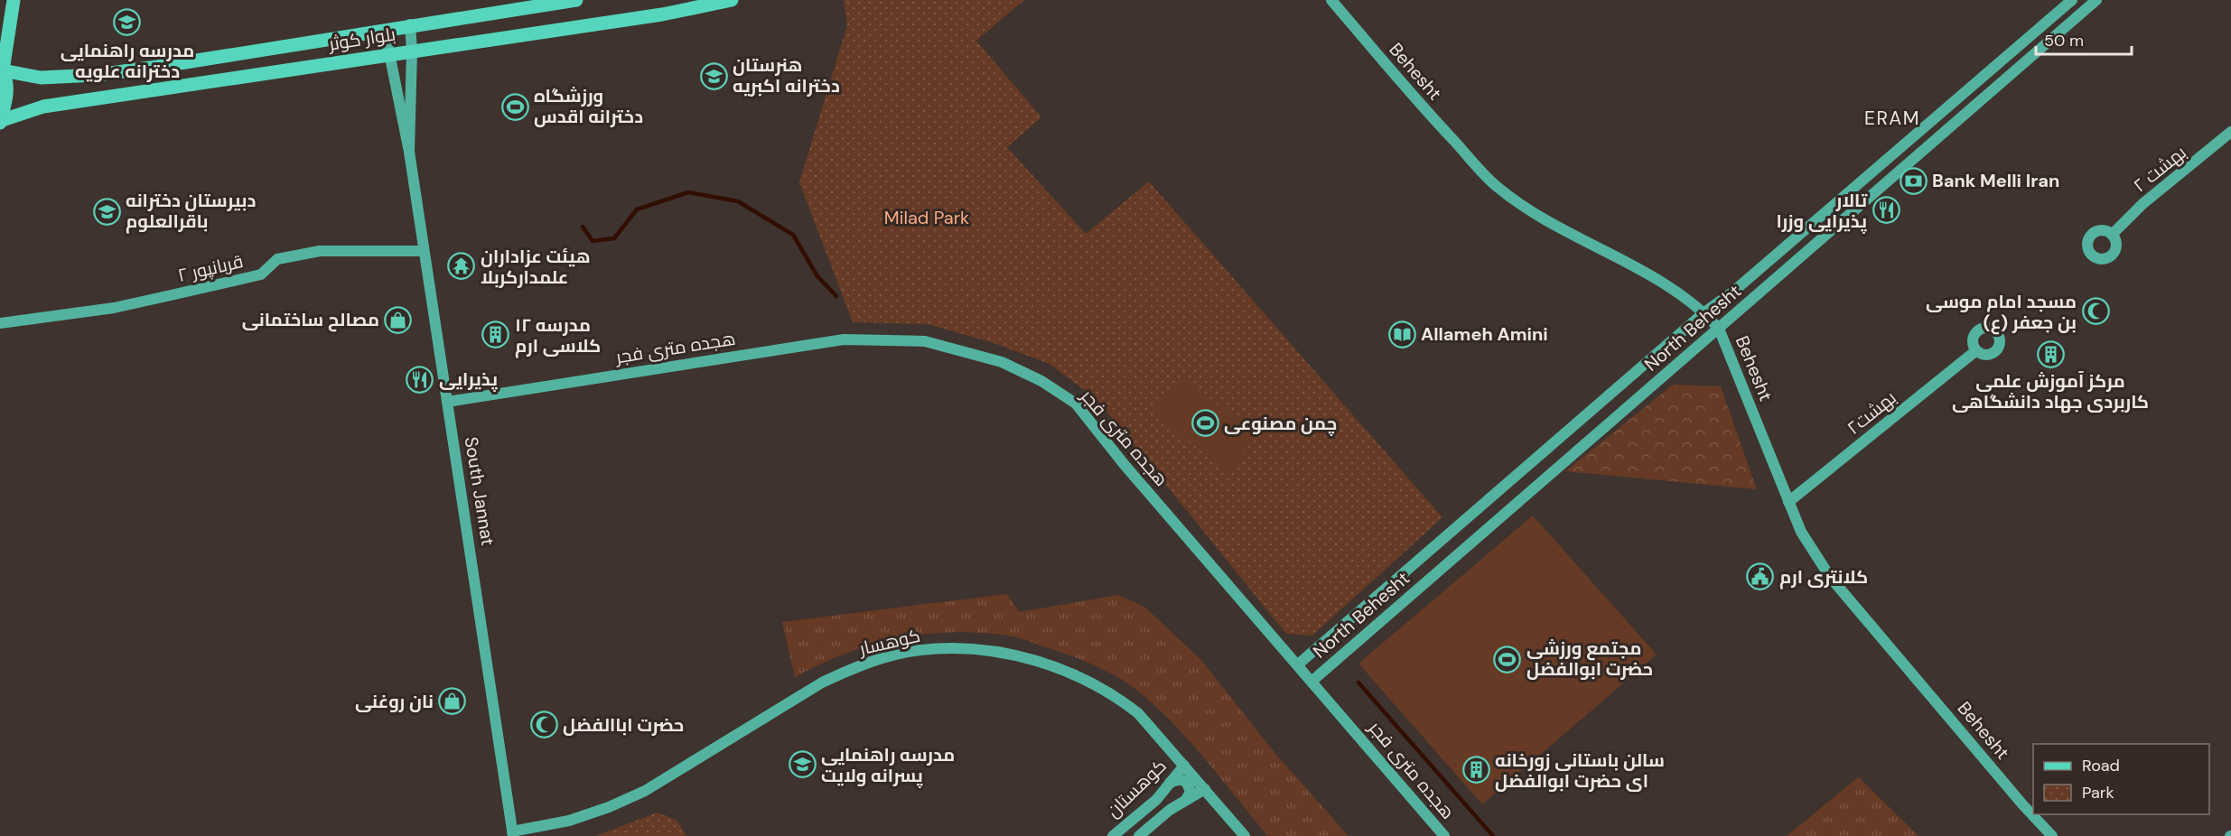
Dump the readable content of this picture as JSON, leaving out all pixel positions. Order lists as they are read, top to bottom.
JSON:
{
  "streets": {
    "main road": [
      "بلوار کوثر",
      "Behesht",
      "بهشت ۲",
      "قربانپور ۲",
      "North Behesht",
      "هجده متری فجر",
      "بهشت۲",
      "South Jannat",
      "کوهسار",
      "کوهستان"
    ]
  },
  "crossings": [
    ["Behesht", "North Behesht"],
    ["Behesht", "بهشت۲"],
    ["قربانپور ۲", "South Jannat"],
    ["North Behesht", "هجده متری فجر"],
    ["هجده متری فجر", "South Jannat"],
    ["South Jannat", "کوهسار"],
    ["کوهسار", "کوهستان"]
  ],
  "districts": ["ERAM"],
  "parks": ["Milad Park"],
  "places": {
    "school or university": [
      "مدرسه راهنمایی دخترانه علویه",
      "هنرستان دخترانه اکبریه",
      "دبیرستان دخترانه باقرالعلوم",
      "مدرسه راهنمایی پسرانه ولایت"
    ],
    "sports": ["ورزشگاه دخترانه اقدس", "چمن مصنوعی", "مجتمع ورزشی حضرت ابوالفضل"],
    "bank": ["Bank Melli Iran"],
    "restaurant": ["تالار پذیرایی وزرا", "پذیرایی"],
    "temple": ["هیئت عزاداران علمدارکربلا"],
    "mosque": ["مسجد امام موسی بن جعفر (ع)", "حضرت اباالفضل"],
    "shop": ["مصالح ساختمانی", "نان روغنی"],
    "library": ["Allameh Amini"],
    "building": ["مدرسه ۱۲ کلاسی ارم", "مرکز آموزش علمی کاربردی جهاد دانشگاهی", "سالن باستانی زورخانه ای حضرت ابوالفضل"],
    "public building": ["کلانتری ارم"]
  },
  "legend": ["Road", "Park"],
  "scale_bar": "50 m"
}
